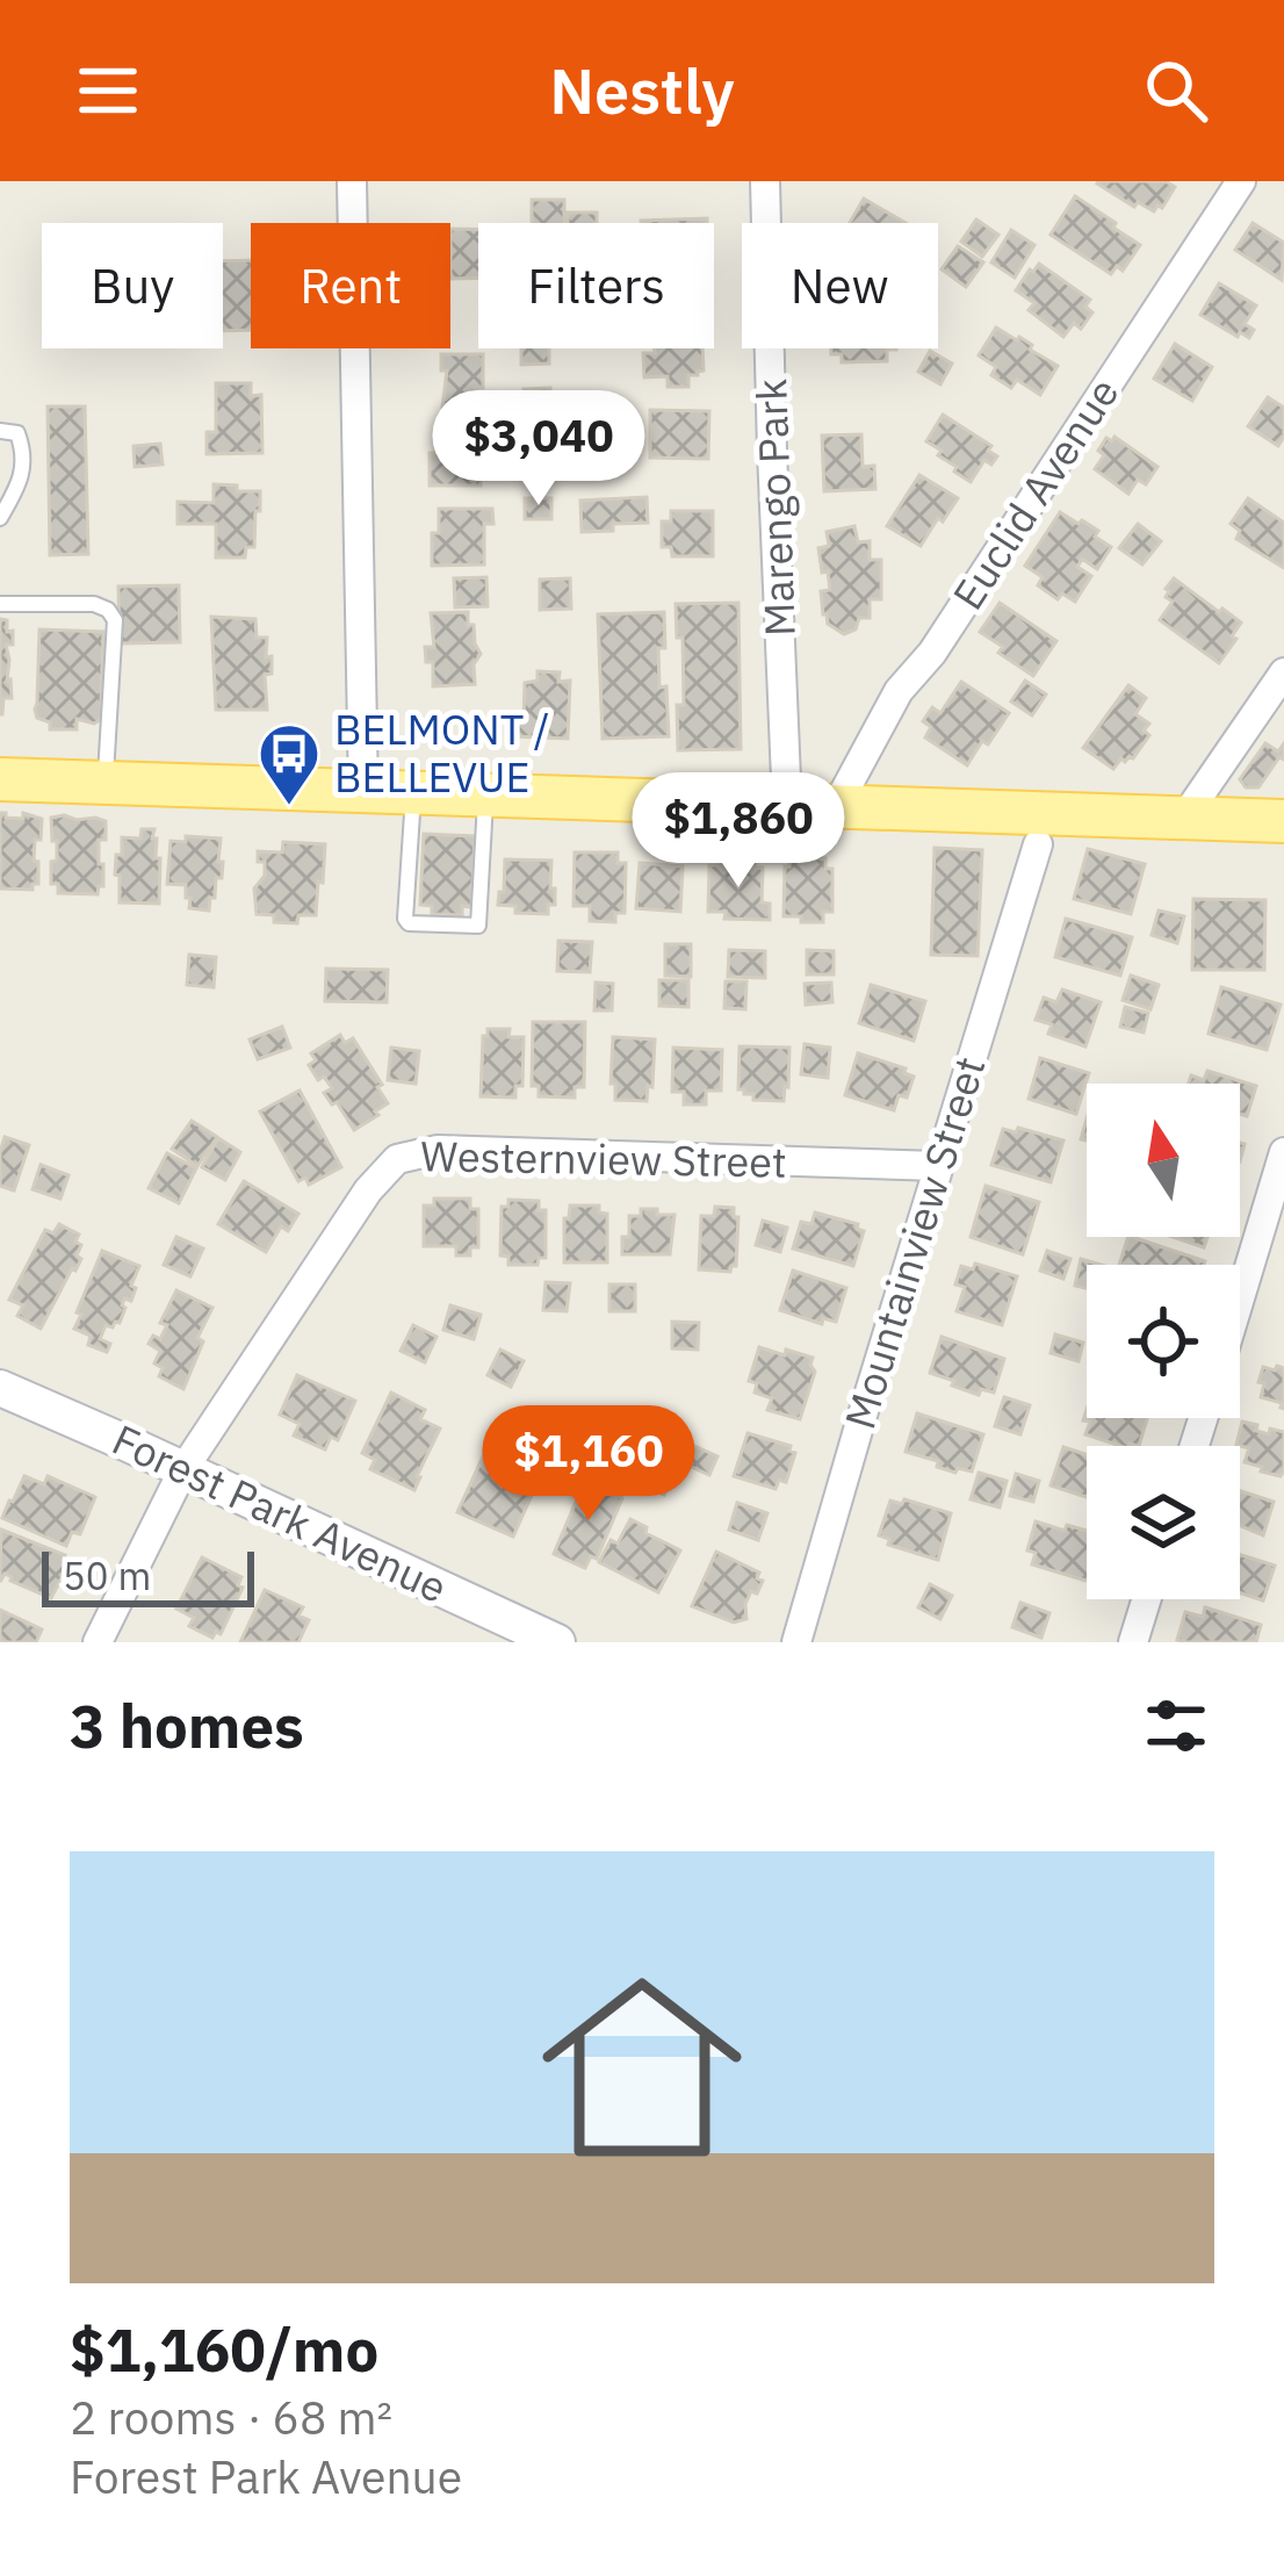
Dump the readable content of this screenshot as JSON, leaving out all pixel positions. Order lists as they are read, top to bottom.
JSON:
{
  "streets": {
    "street": [
      "Euclid Avenue",
      "Marengo Park",
      "Westernview Street",
      "Mountainview Street",
      "Forest Park Avenue"
    ]
  },
  "crossings": [
    ["Westernview Street", "Mountainview Street"],
    ["Westernview Street", "Forest Park Avenue"]
  ],
  "places": {
    "bus stop": ["BELMONT / BELLEVUE"]
  },
  "scale_bar": "50 m",
  "north": "top",
  "page": {
    "header": "Nestly",
    "chip": [
      "Buy",
      "Rent",
      "Filters",
      "New"
    ],
    "price": ["$3,040", "$1,860", "$1,160"],
    "scale": "50 m",
    "heading": "3 homes",
    "list": [
      {
        "name": "$1,160/mo",
        "note": "2 rooms · 68 m² · Forest Park Avenue"
      }
    ]
  }
}
